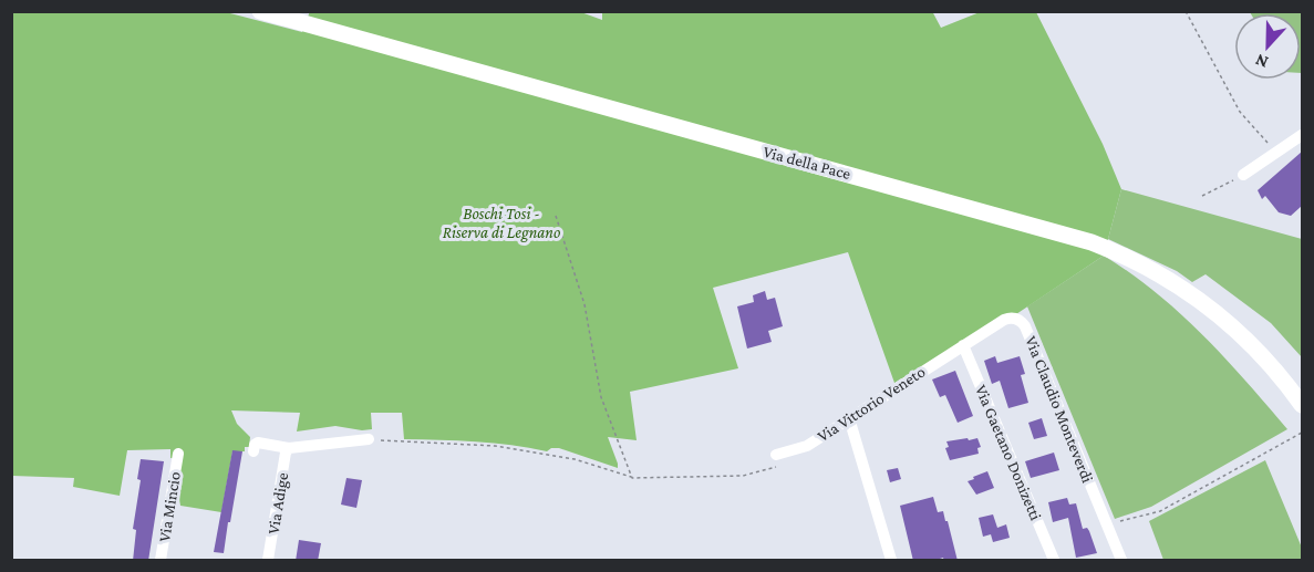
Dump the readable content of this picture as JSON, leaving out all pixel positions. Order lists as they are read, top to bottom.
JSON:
{
  "streets": {
    "main road": ["Via della Pace"],
    "street": [
      "Via Vittorio Veneto",
      "Via Claudio Monteverdi",
      "Via Gaetano Donizetti",
      "Via Adige",
      "Via Mincio"
    ]
  },
  "crossings": [
    ["Via Vittorio Veneto", "Via Claudio Monteverdi"],
    ["Via Vittorio Veneto", "Via Gaetano Donizetti"],
    ["Via Claudio Monteverdi", "Via Gaetano Donizetti"]
  ],
  "parks": ["Boschi Tosi - Riserva di Legnano"],
  "north": "bottom"
}
